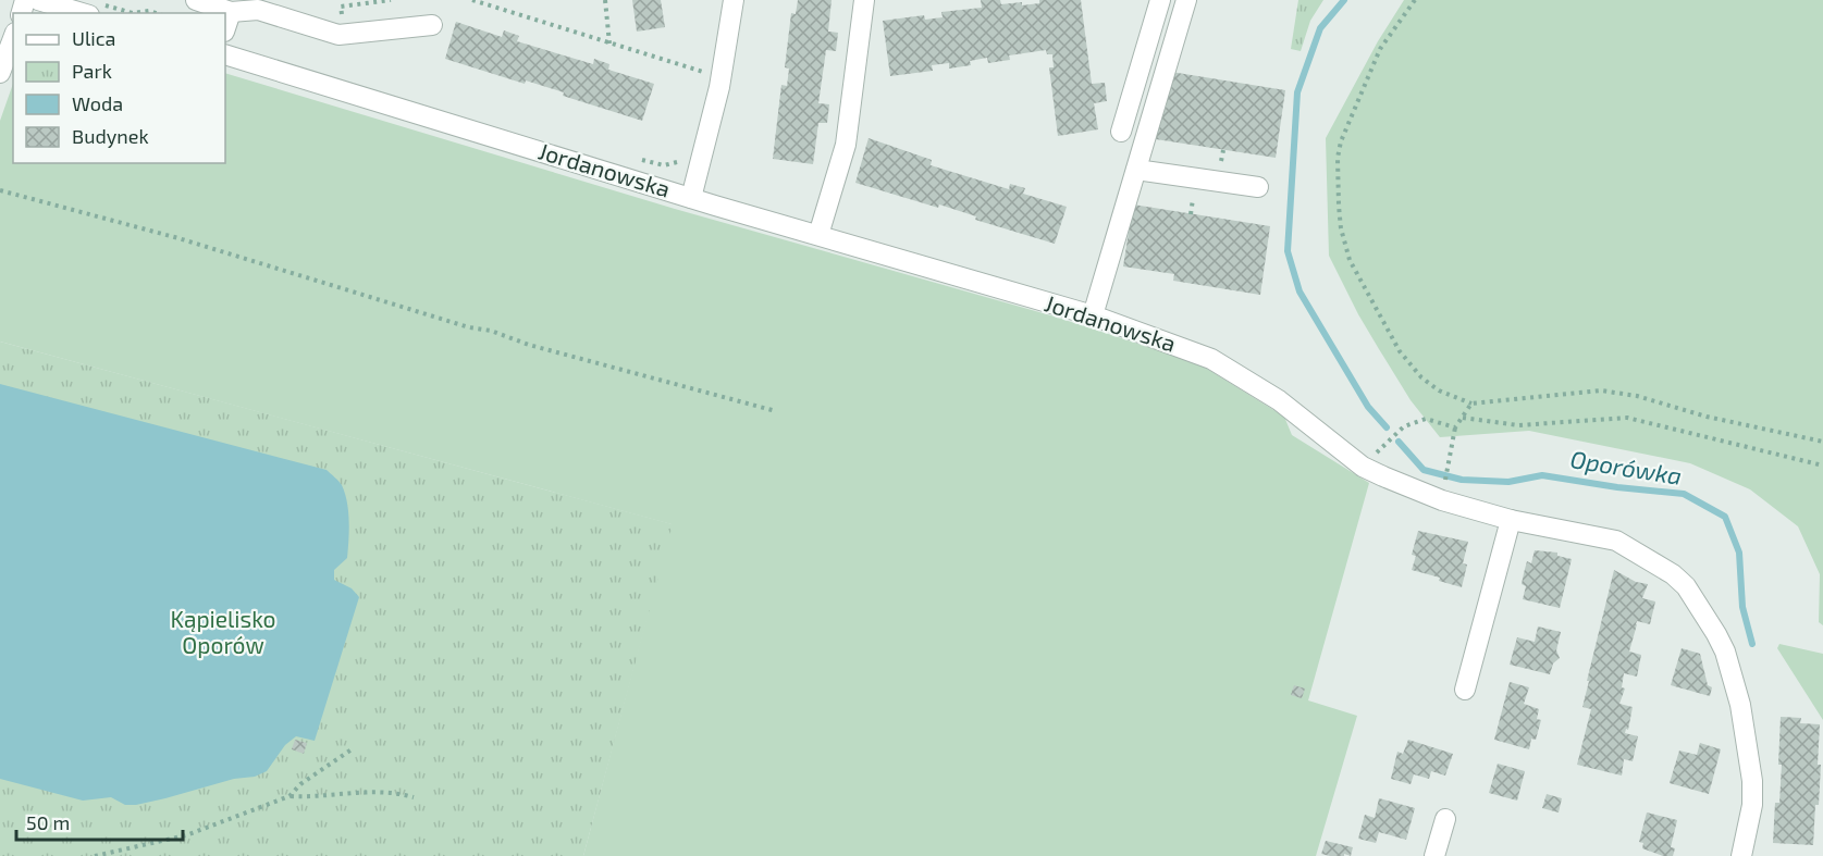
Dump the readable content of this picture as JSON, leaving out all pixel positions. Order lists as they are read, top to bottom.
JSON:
{
  "streets": {
    "street": ["Jordanowska"]
  },
  "water": ["Oporówka"],
  "parks": ["Kąpielisko Oporów"],
  "legend": [
    "Ulica",
    "Park",
    "Woda",
    "Budynek"
  ],
  "scale_bar": "50 m"
}
